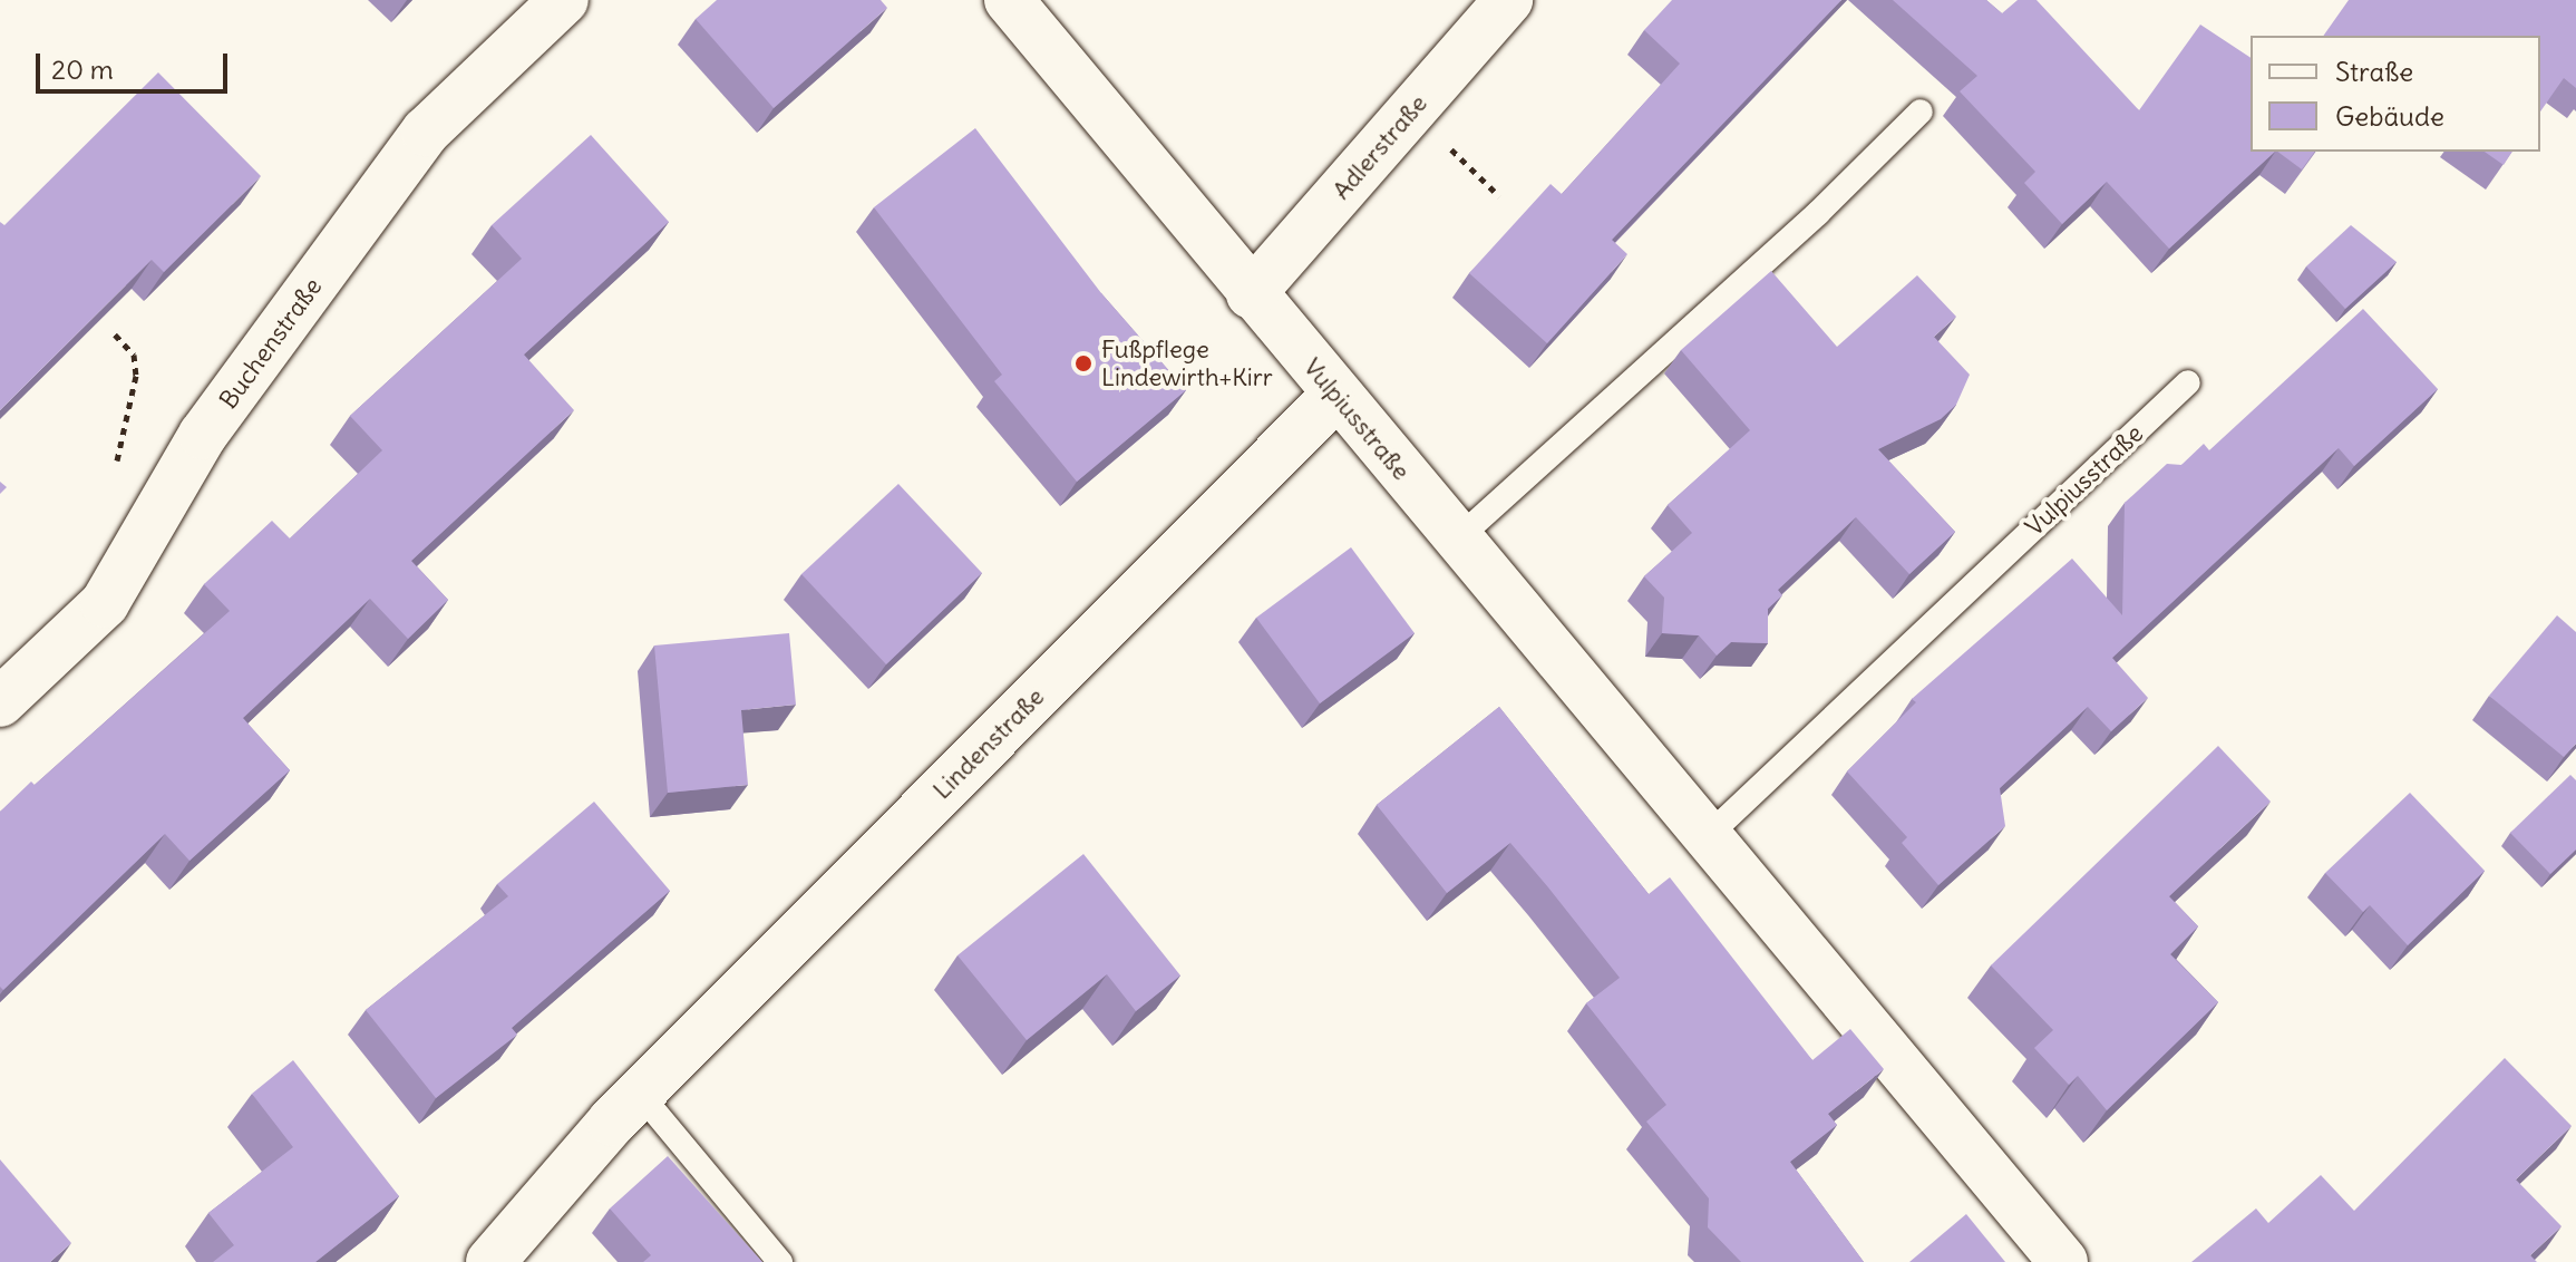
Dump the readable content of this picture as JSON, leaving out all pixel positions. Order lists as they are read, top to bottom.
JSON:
{
  "streets": {
    "street": [
      "Adlerstraße",
      "Buchenstraße",
      "Vulpiusstraße",
      "Lindenstraße"
    ]
  },
  "crossings": [
    ["Adlerstraße", "Vulpiusstraße"],
    ["Vulpiusstraße", "Lindenstraße"]
  ],
  "places": ["Fußpflege Lindewirth+Kirr"],
  "legend": ["Straße", "Gebäude"],
  "scale_bar": "20 m"
}
